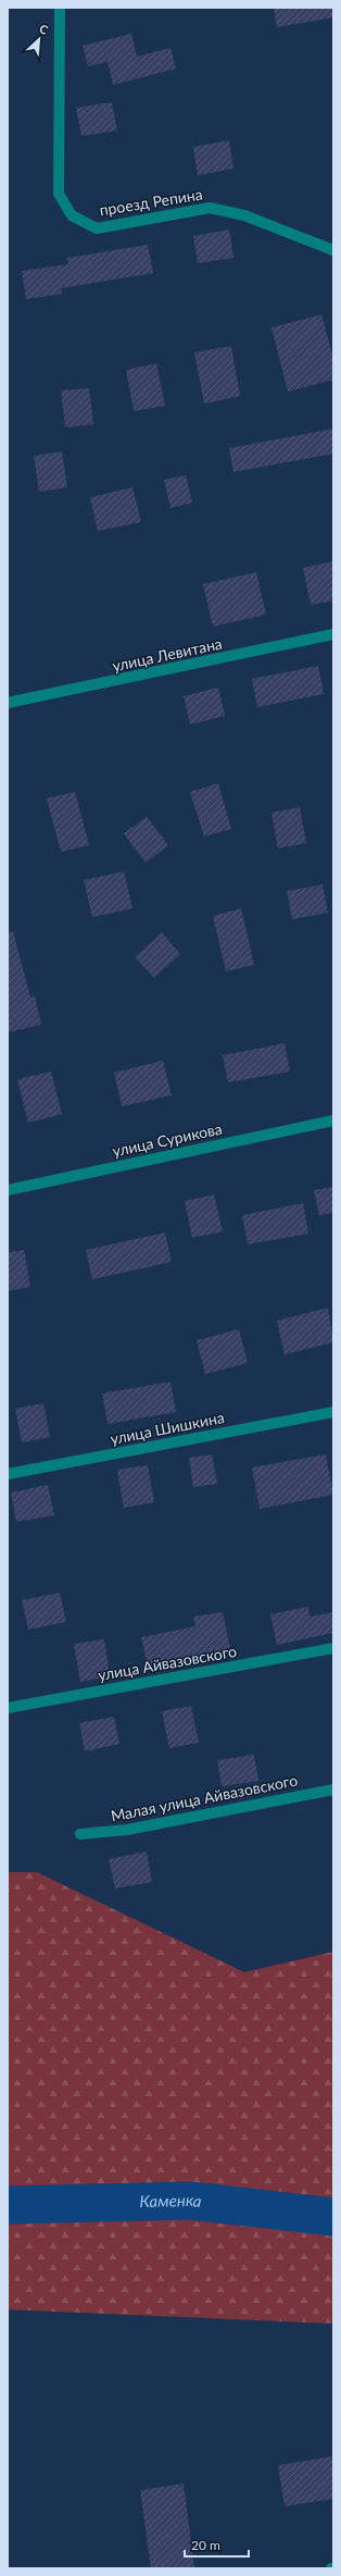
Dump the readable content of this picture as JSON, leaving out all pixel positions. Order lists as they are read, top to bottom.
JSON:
{
  "streets": {
    "street": [
      "проезд Репина",
      "улица Левитана",
      "улица Сурикова",
      "улица Шишкина",
      "улица Айвазовского",
      "Малая улица Айвазовского"
    ]
  },
  "water": ["Каменка"],
  "scale_bar": "20 m",
  "north": "top right"
}
